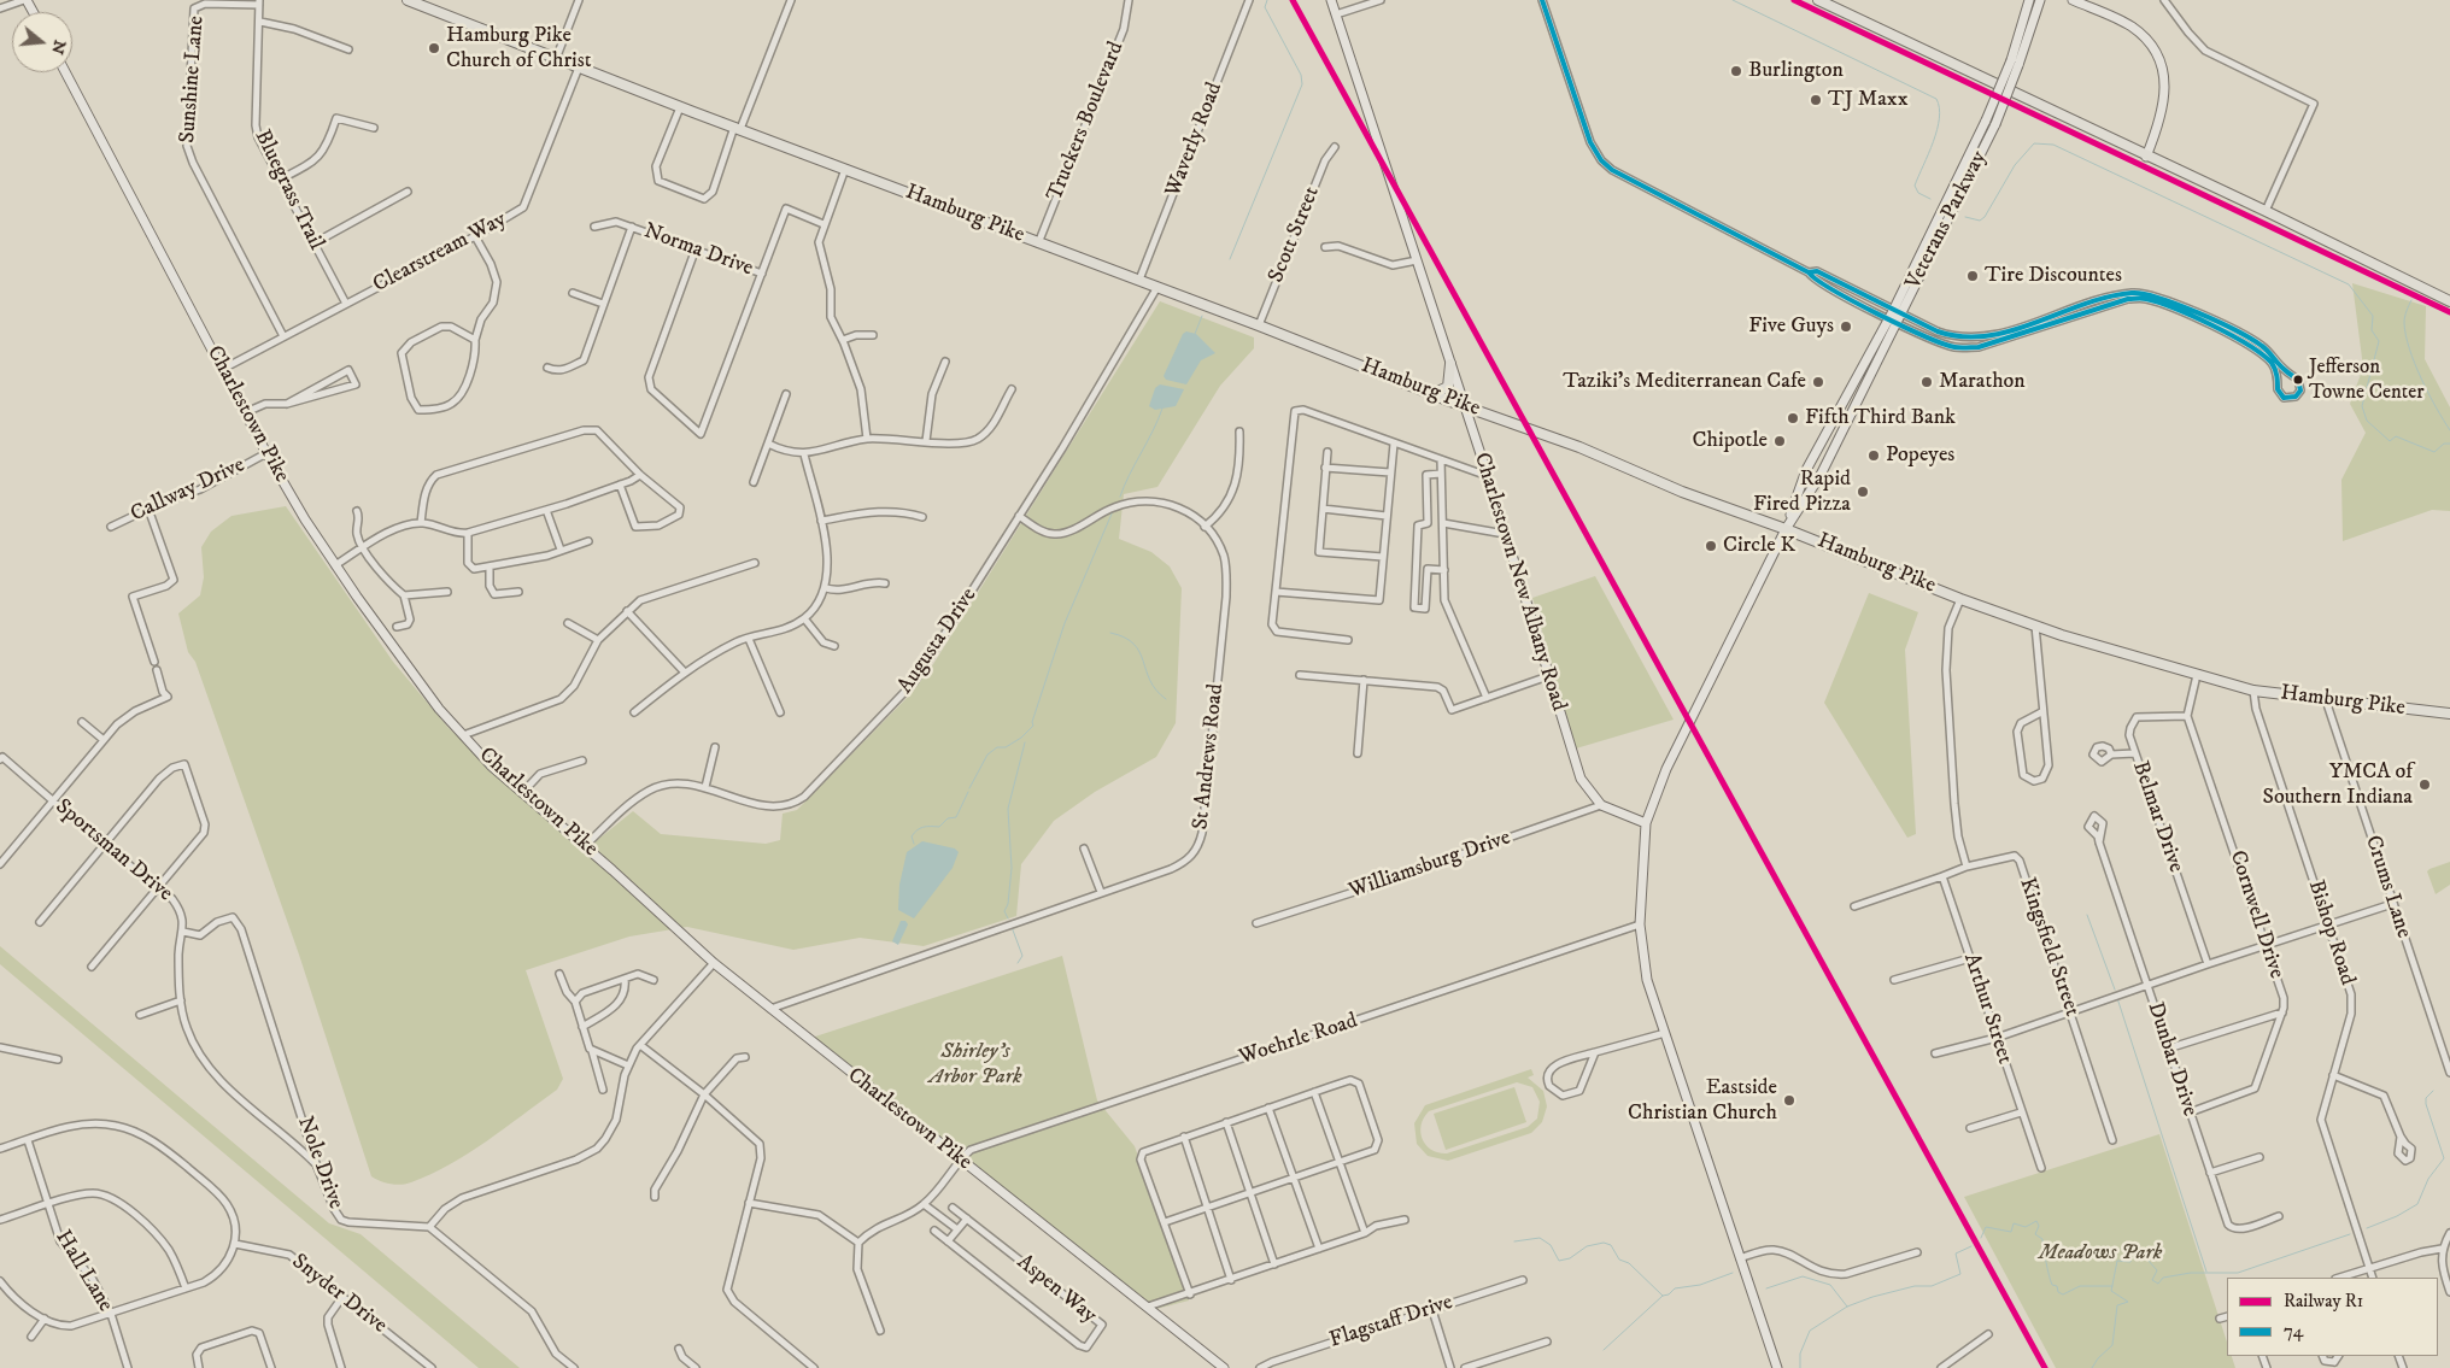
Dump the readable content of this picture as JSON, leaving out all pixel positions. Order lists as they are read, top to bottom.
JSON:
{
  "streets": {
    "main road": [
      "Hamburg Pike",
      "Veterans Parkway",
      "Charlestown Pike",
      "Charlestown New Albany Road"
    ],
    "street": [
      "Sunshine Lane",
      "Truckers Boulevard",
      "Waverly Road",
      "Bluegrass Trail",
      "Scott Street",
      "Norma Drive",
      "Clearstream Way",
      "Callway Drive",
      "Augusta Drive",
      "St Andrews Road",
      "Belmar Drive",
      "Sportsman Drive",
      "Williamsburg Drive",
      "Crums Lane",
      "Cornwell Drive",
      "Bishop Road",
      "Kingsfield Street",
      "Arthur Street",
      "Woehrle Road",
      "Dunbar Drive",
      "Nole Drive",
      "Hall Lane",
      "Aspen Way",
      "Snyder Drive",
      "Flagstaff Drive"
    ]
  },
  "crossings": [
    ["Sunshine Lane", "Bluegrass Trail"],
    ["Sunshine Lane", "Clearstream Way"],
    ["Truckers Boulevard", "Hamburg Pike"],
    ["Waverly Road", "Hamburg Pike"],
    ["Bluegrass Trail", "Clearstream Way"],
    ["Hamburg Pike", "Veterans Parkway"],
    ["Hamburg Pike", "Scott Street"],
    ["Hamburg Pike", "Clearstream Way"],
    ["Hamburg Pike", "Charlestown New Albany Road"],
    ["Hamburg Pike", "Augusta Drive"],
    ["Hamburg Pike", "Crums Lane"],
    ["Hamburg Pike", "Bishop Road"],
    ["Veterans Parkway", "Woehrle Road"],
    ["Clearstream Way", "Charlestown Pike"],
    ["Charlestown Pike", "Callway Drive"],
    ["Charlestown Pike", "Augusta Drive"],
    ["Charlestown Pike", "St Andrews Road"],
    ["Charlestown Pike", "Woehrle Road"],
    ["Charlestown New Albany Road", "Williamsburg Drive"],
    ["Augusta Drive", "St Andrews Road"],
    ["Belmar Drive", "Cornwell Drive"],
    ["Sportsman Drive", "Nole Drive"],
    ["Cornwell Drive", "Dunbar Drive"]
  ],
  "parks": ["Shirley's Arbor Park", "Meadows Park"],
  "places": [
    "Hamburg Pike Church of Christ",
    "Burlington",
    "TJ Maxx",
    "Tire Discountes",
    "Five Guys",
    "Jefferson Towne Center",
    "Taziki's Mediterranean Cafe",
    "Marathon",
    "Fifth Third Bank",
    "Chipotle",
    "Popeyes",
    "Rapid Fired Pizza",
    "Circle K",
    "YMCA of Southern Indiana",
    "Eastside Christian Church"
  ],
  "lines": ["rail line R1", "transit line 74"],
  "legend": ["Railway R1", "74"],
  "north": "right"
}
